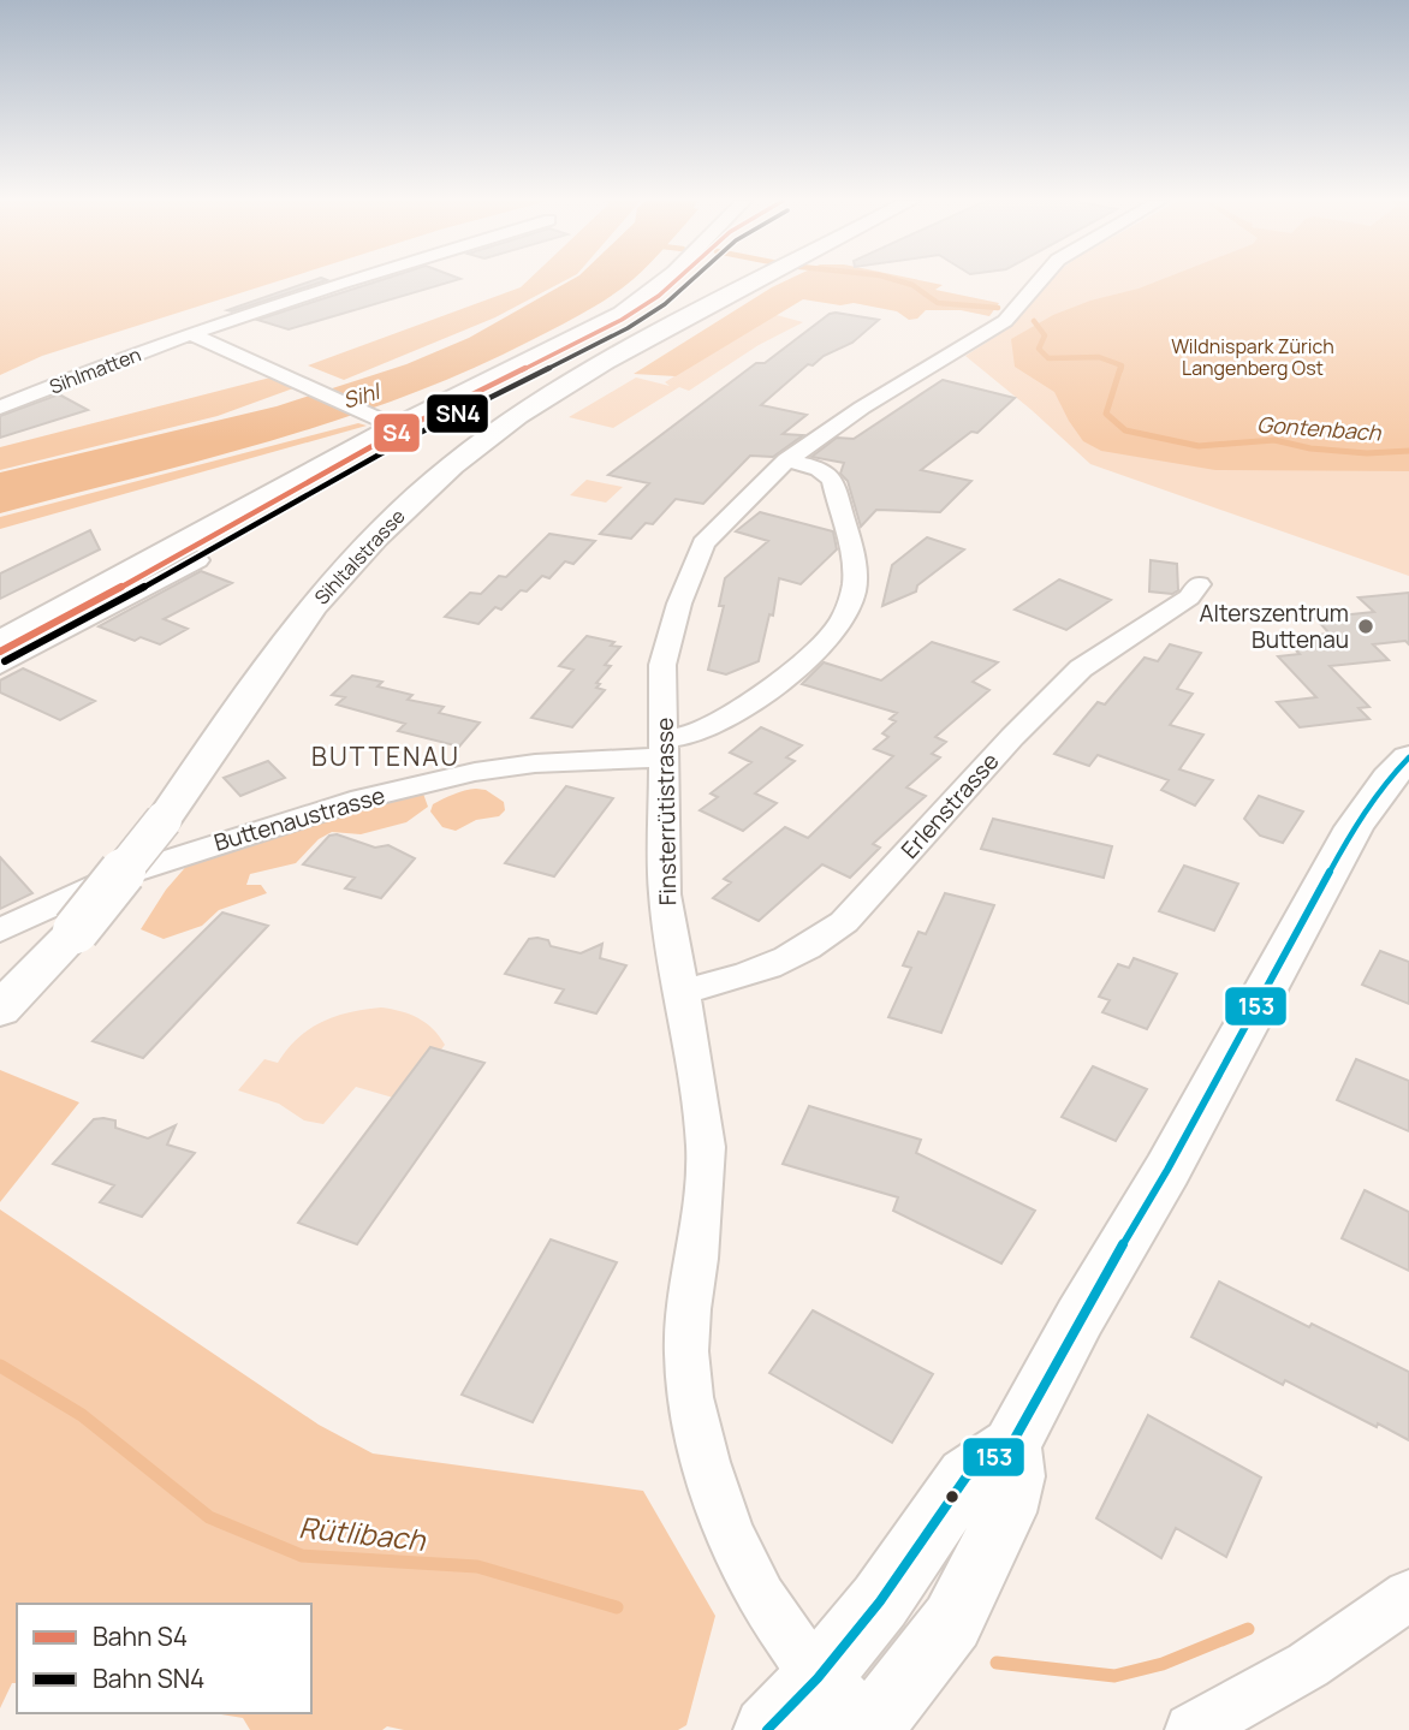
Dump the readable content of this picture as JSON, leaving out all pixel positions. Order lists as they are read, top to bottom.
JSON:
{
  "streets": {
    "main road": ["Sihltalstrasse"],
    "street": [
      "Sihlmatten",
      "Erlenstrasse",
      "Finsterrütistrasse",
      "Buttenaustrasse"
    ]
  },
  "crossings": [
    ["Erlenstrasse", "Finsterrütistrasse"],
    ["Finsterrütistrasse", "Buttenaustrasse"]
  ],
  "districts": ["BUTTENAU"],
  "water": ["Sihl", "Gontenbach", "Rütlibach"],
  "parks": ["Wildnispark Zürich Langenberg Ost"],
  "places": ["Alterszentrum Buttenau"],
  "lines": ["rail line S4", "rail line SN4", "transit line 153"],
  "legend": ["Bahn S4", "Bahn SN4"]
}
